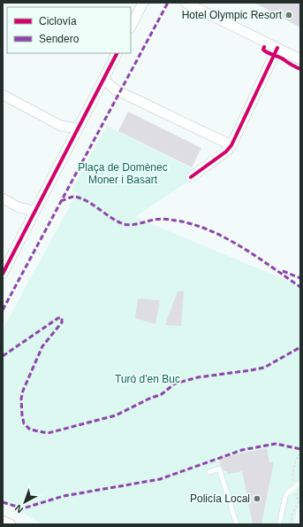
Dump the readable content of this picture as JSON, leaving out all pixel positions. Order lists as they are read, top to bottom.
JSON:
{
  "parks": ["Plaça de Domènec Moner i Basart", "Turó d'en Buc"],
  "places": ["Hotel Olympic Resort", "Policía Local"],
  "legend": ["Ciclovía", "Sendero"],
  "north": "bottom left"
}
